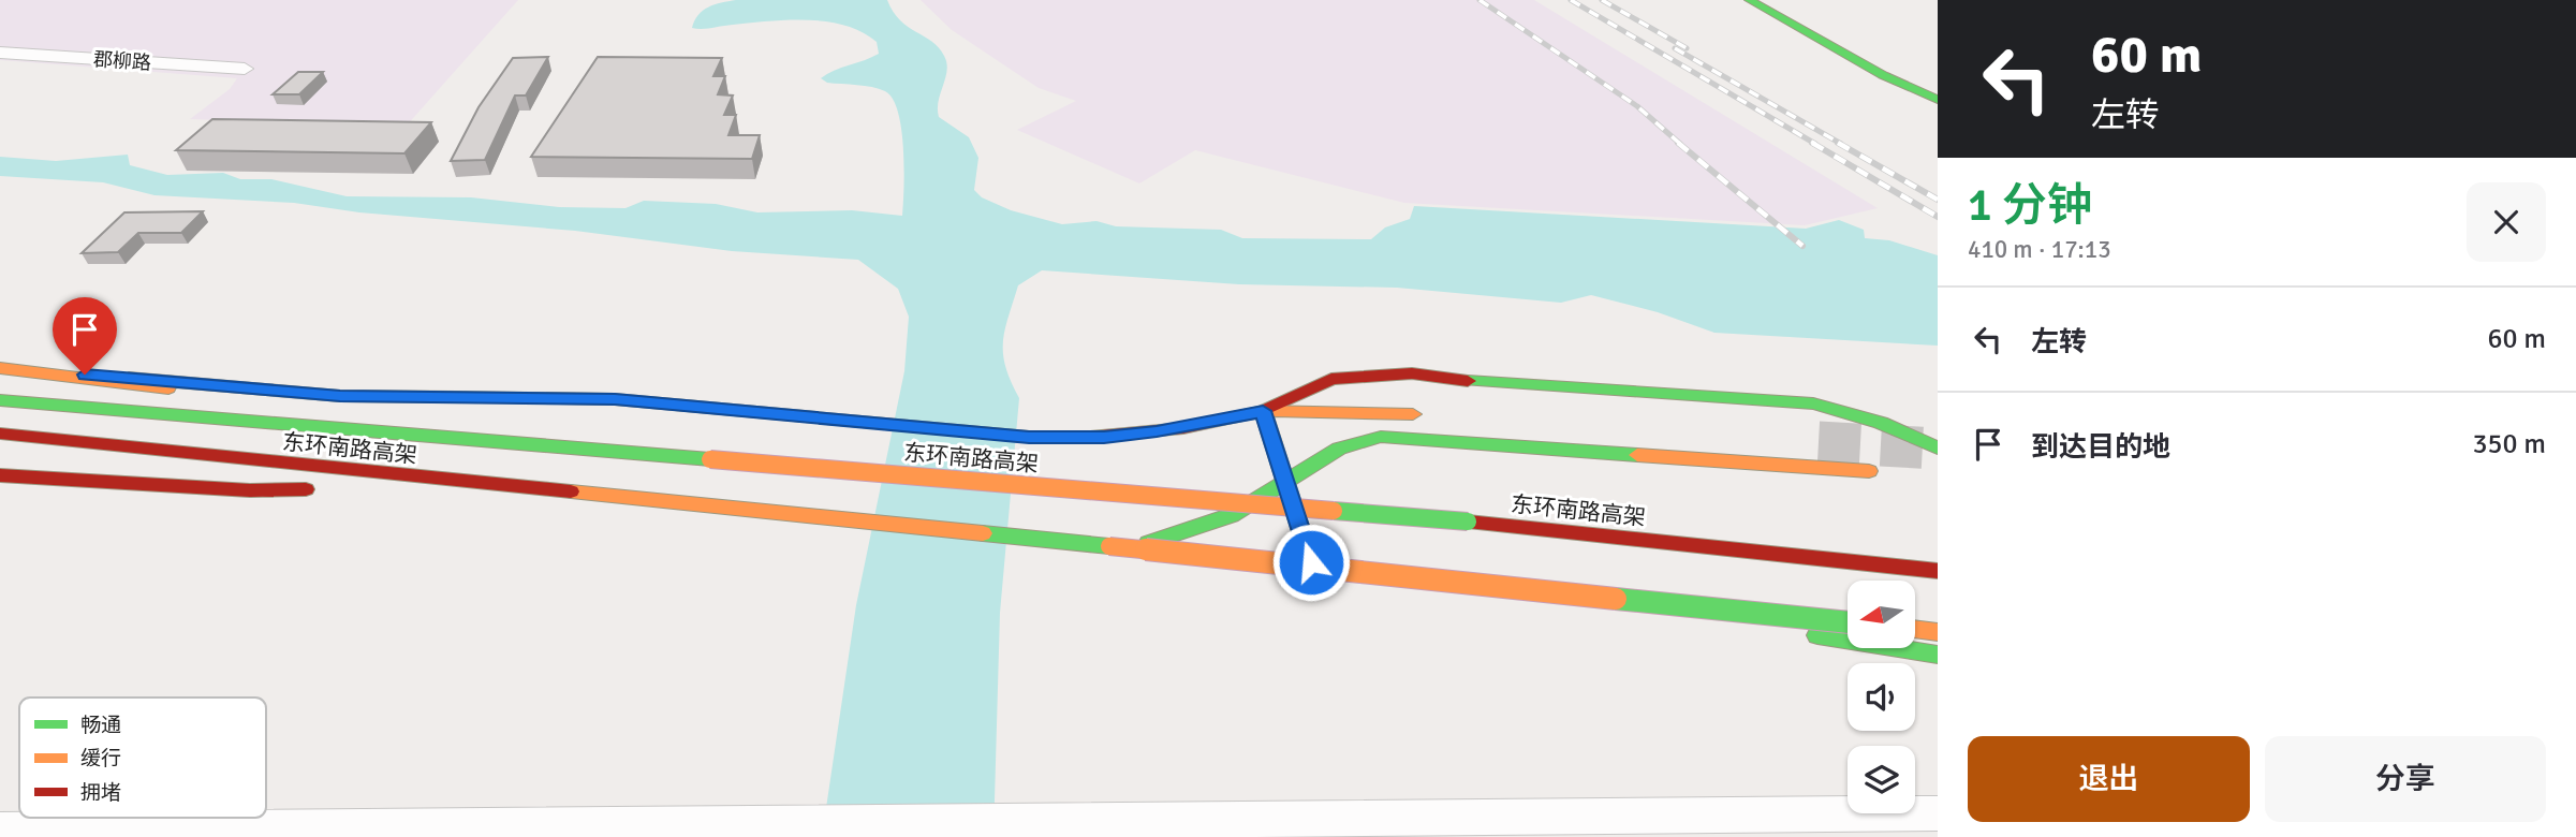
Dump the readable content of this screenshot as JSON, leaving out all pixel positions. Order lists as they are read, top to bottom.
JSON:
{
  "streets": {
    "main road": ["东环南路高架"],
    "street": ["郡柳路"]
  },
  "legend": ["畅通", "缓行", "拥堵"],
  "north": "left",
  "page": {
    "turn": ["60 m", "左转"],
    "heading": ["1 分钟", "410 m · 17:13"],
    "list": [
      {
        "name": "左转",
        "value": "60 m"
      },
      {
        "name": "到达目的地",
        "value": "350 m"
      }
    ],
    "buttons": ["退出", "分享"]
  }
}
